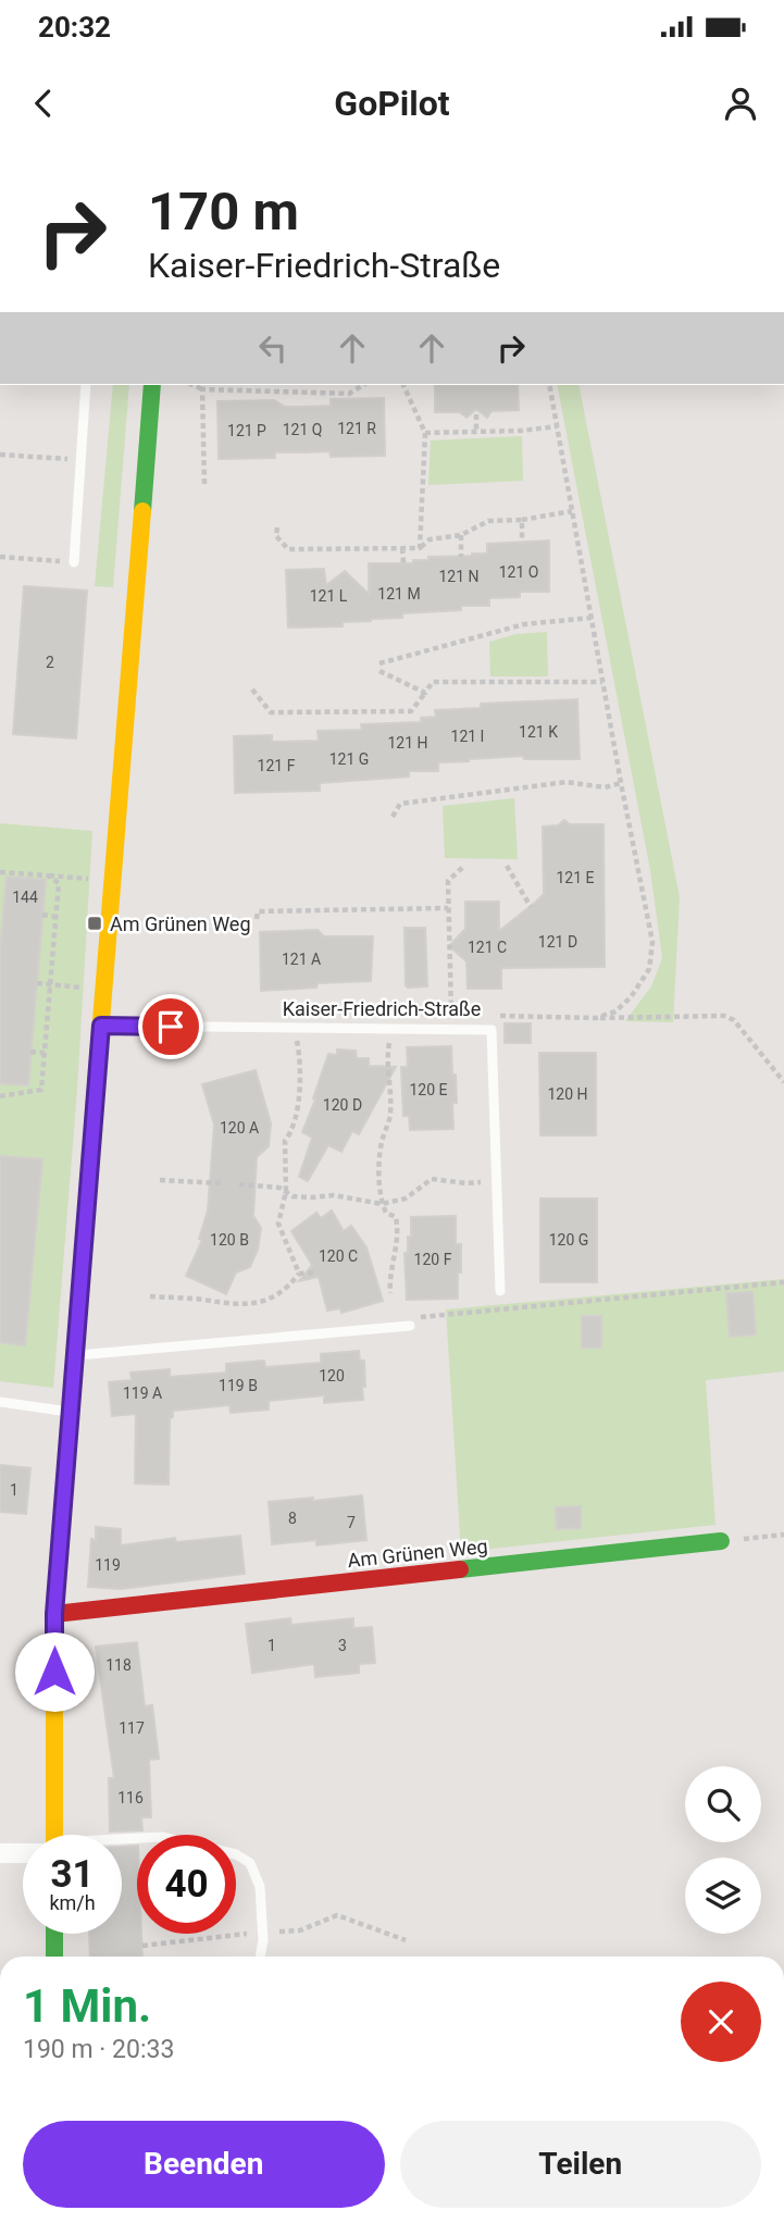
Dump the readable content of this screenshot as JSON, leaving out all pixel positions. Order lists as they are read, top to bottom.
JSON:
{
  "streets": {
    "street": ["Am Grünen Weg"],
    "lane": ["Kaiser-Friedrich-Straße"]
  },
  "places": {
    "transit": ["Am Grünen Weg"]
  },
  "house_numbers": [
    "121 R",
    "121 Q",
    "121 P",
    "121 O",
    "121 N",
    "121 M",
    "121 L",
    "2",
    "121 K",
    "121 I",
    "121 H",
    "121 G",
    "121 F",
    "121 E",
    "144",
    "121 D",
    "121 C",
    "121 A",
    "120 E",
    "120 H",
    "120 D",
    "120 A",
    "120 B",
    "120 G",
    "120 C",
    "120 F",
    "120",
    "119 B",
    "119 A",
    "1",
    "8",
    "7",
    "119",
    "1",
    "3",
    "118",
    "117",
    "116"
  ],
  "page": {
    "status": "20:32",
    "header": "GoPilot",
    "turn": ["170 m", "Kaiser-Friedrich-Straße"],
    "speed": "31 km/h",
    "limit": "40",
    "heading": ["1 Min.", "190 m · 20:33"],
    "buttons": ["Beenden", "Teilen"]
  }
}
